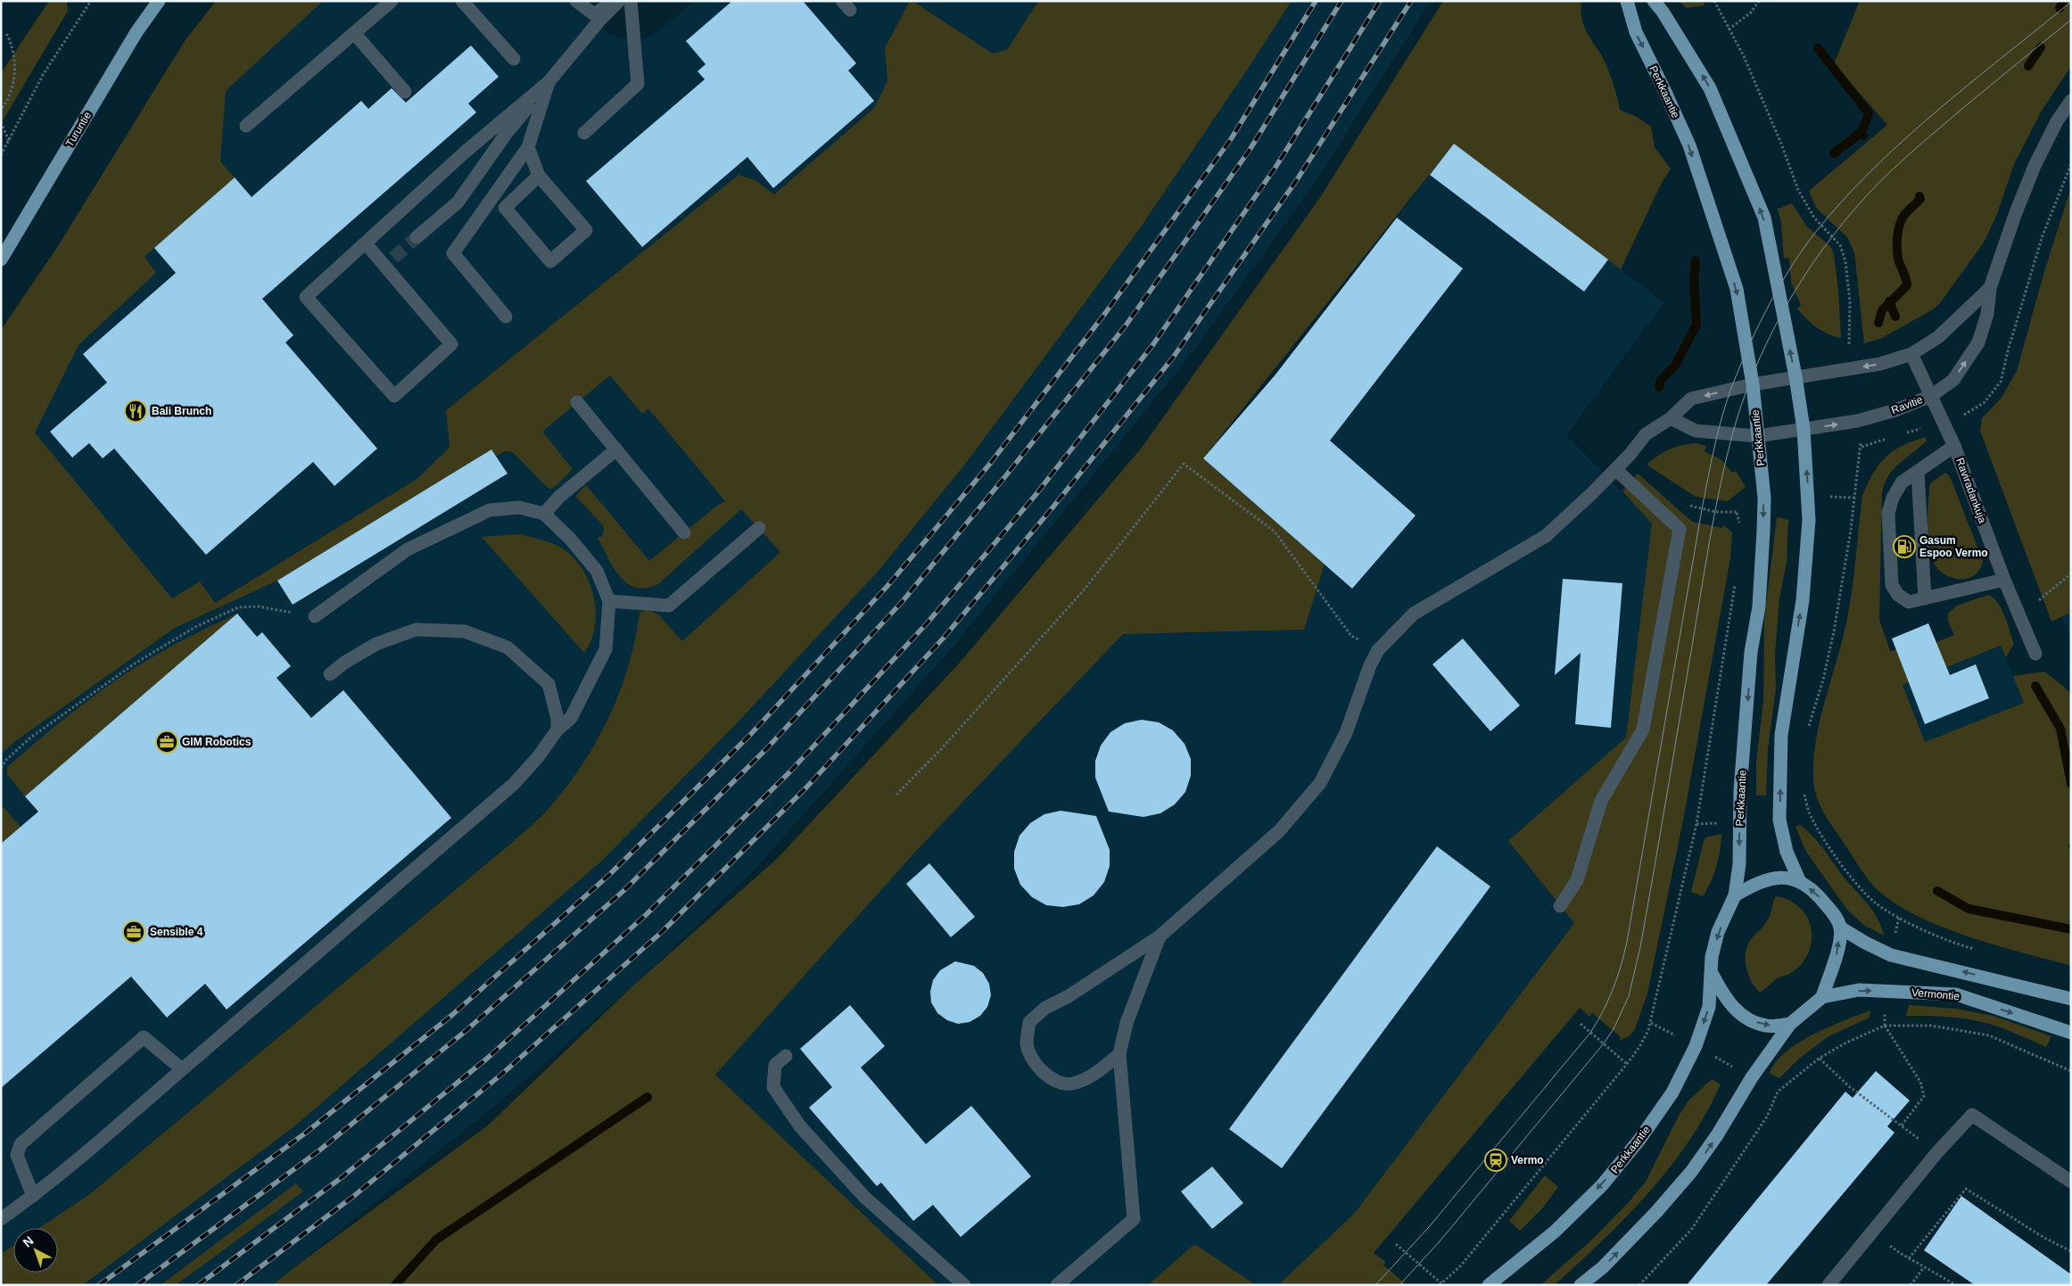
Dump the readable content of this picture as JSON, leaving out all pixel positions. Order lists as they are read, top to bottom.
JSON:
{
  "streets": {
    "main road": ["Perkkaantie", "Turuntie", "Vermontie"],
    "street": ["Ravitie", "Raviradankuja"]
  },
  "crossings": [
    ["Perkkaantie", "Ravitie"],
    ["Perkkaantie", "Vermontie"],
    ["Ravitie", "Raviradankuja"]
  ],
  "places": {
    "restaurant": ["Bali Brunch"],
    "fuel station": ["Gasum Espoo Vermo"],
    "office": ["GIM Robotics", "Sensible 4"],
    "station": ["Vermo"]
  },
  "north": "top left"
}
